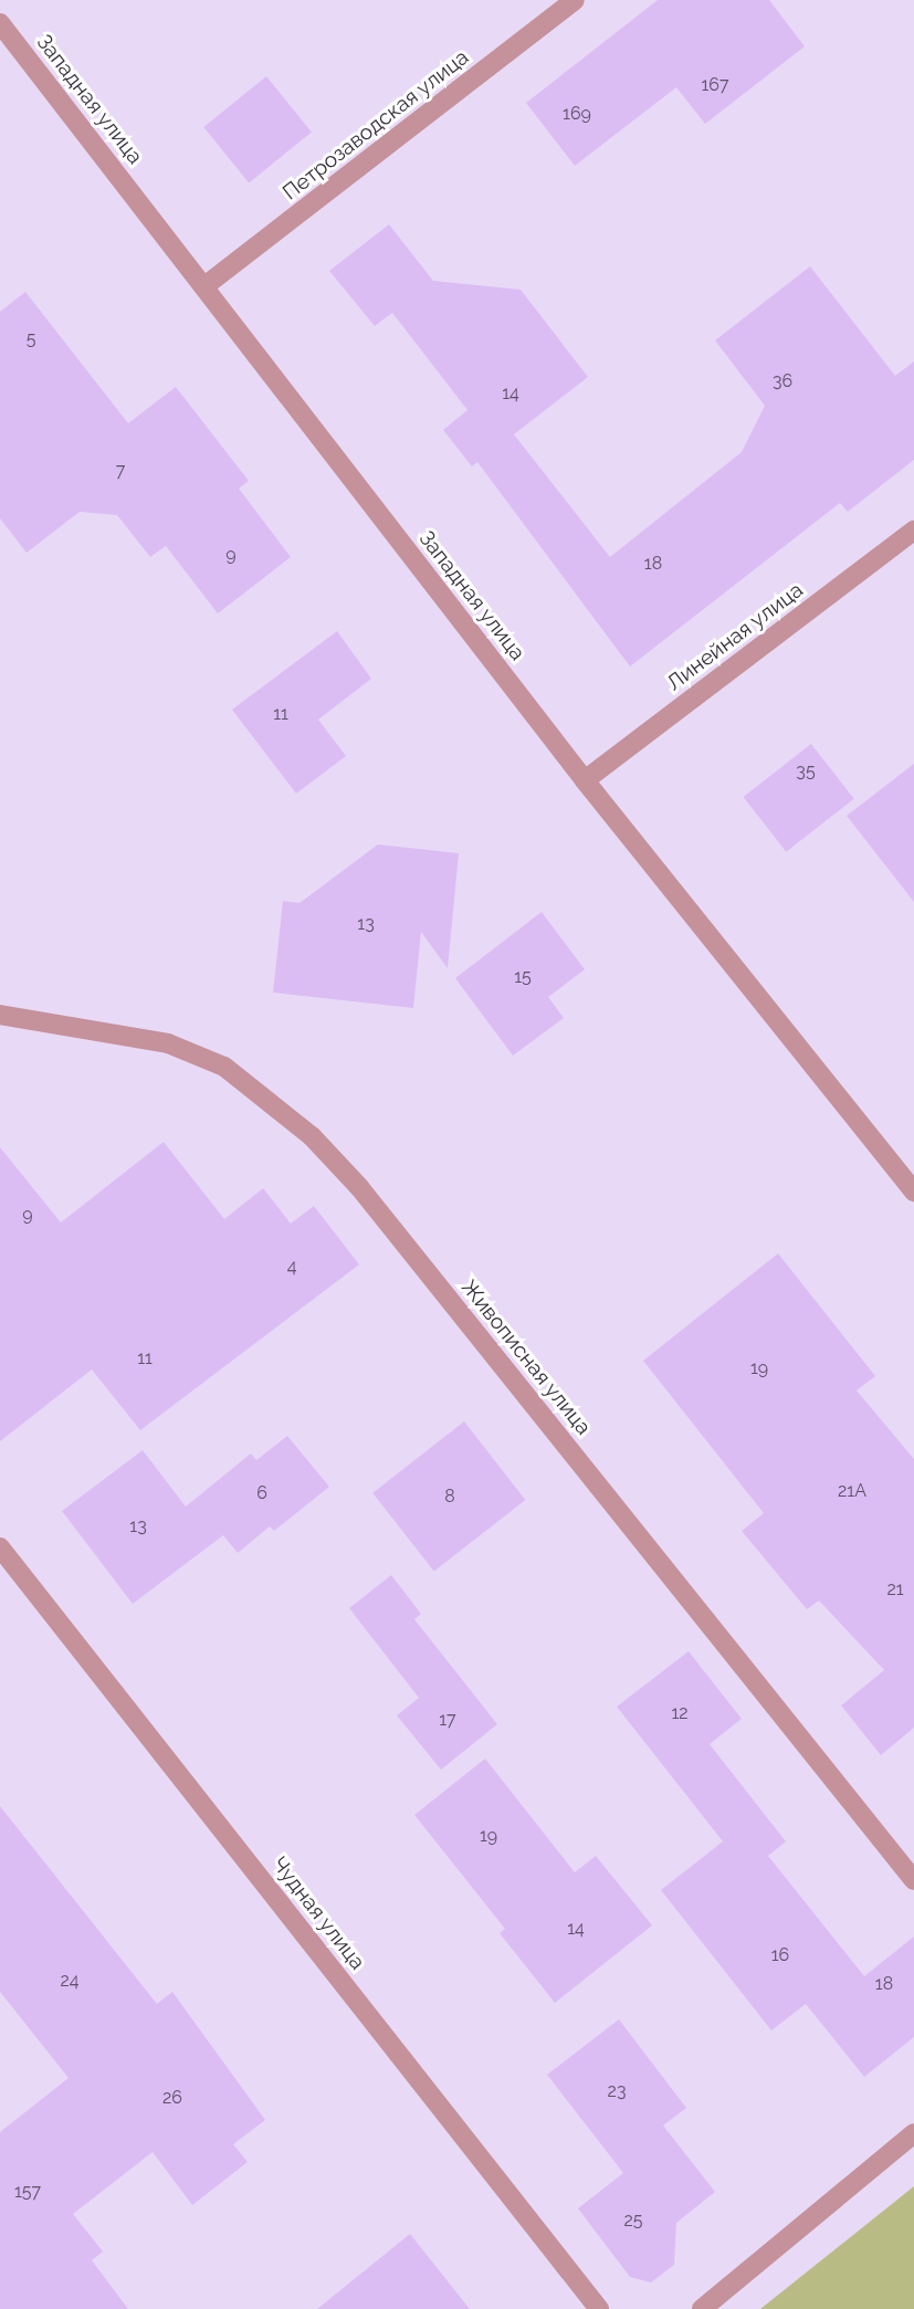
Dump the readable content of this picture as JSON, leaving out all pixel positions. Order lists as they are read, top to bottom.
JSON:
{
  "streets": {
    "street": [
      "Западная улица",
      "Петрозаводская улица",
      "Линейная улица",
      "Живописная улица",
      "Чудная улица"
    ]
  },
  "crossings": [
    ["Западная улица", "Петрозаводская улица"],
    ["Западная улица", "Линейная улица"]
  ],
  "house_numbers": [
    "167",
    "169",
    "5",
    "36",
    "14",
    "7",
    "9",
    "18",
    "11",
    "35",
    "13",
    "15",
    "9",
    "4",
    "11",
    "19",
    "21А",
    "6",
    "8",
    "13",
    "21",
    "12",
    "17",
    "19",
    "14",
    "16",
    "24",
    "18",
    "23",
    "26",
    "157",
    "25"
  ]
}
